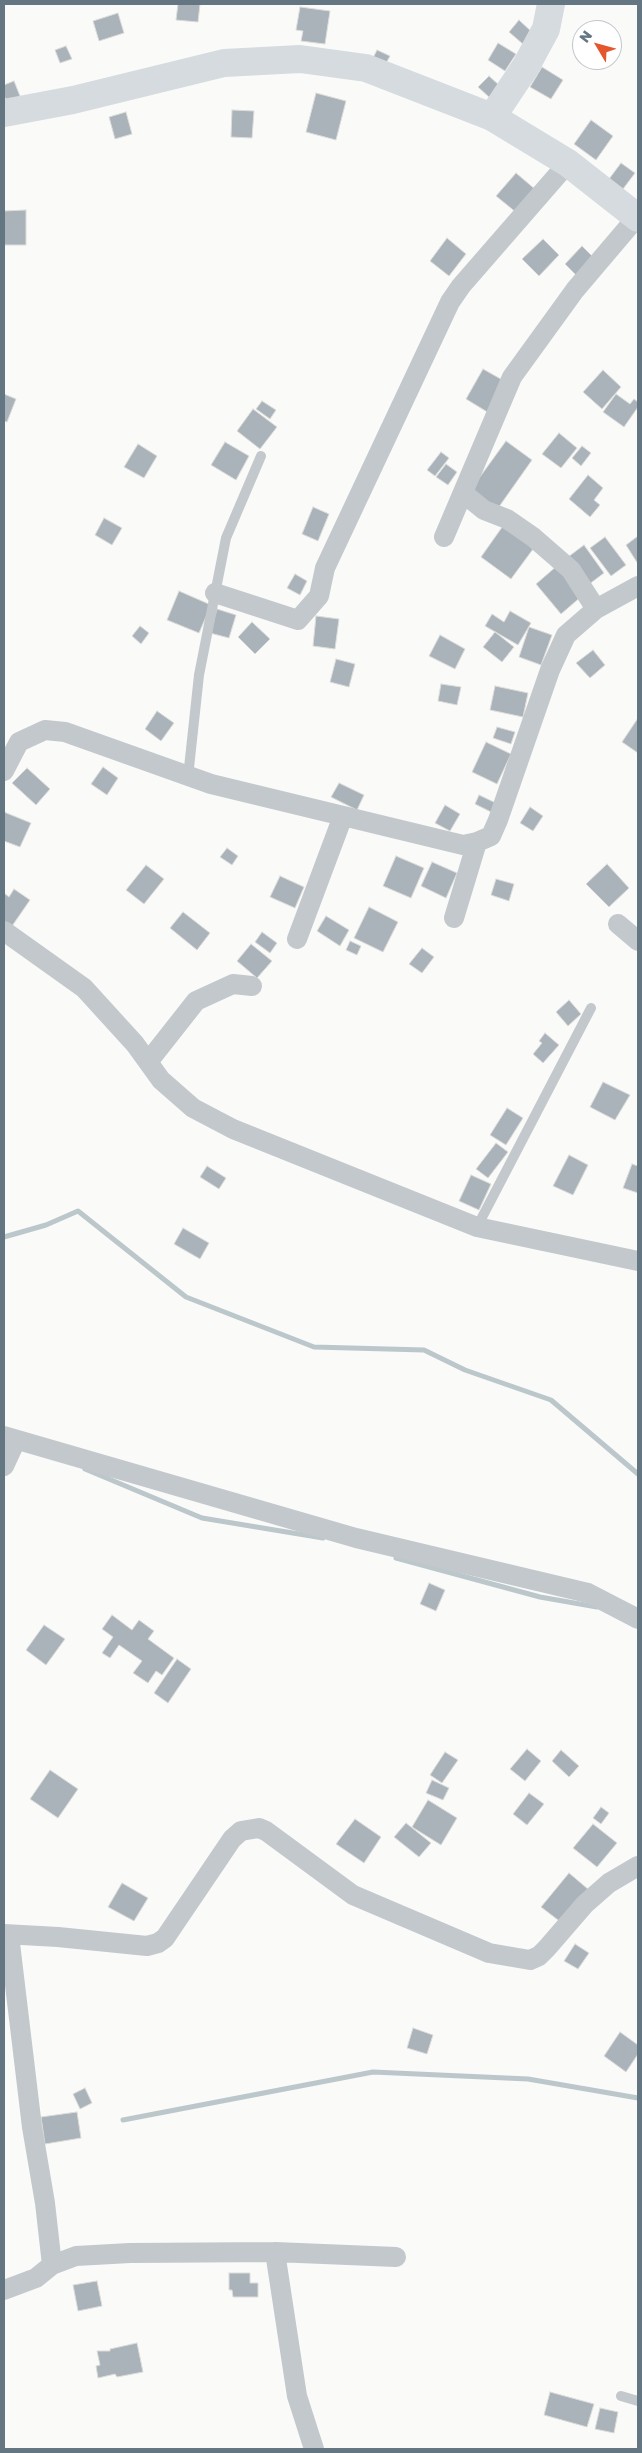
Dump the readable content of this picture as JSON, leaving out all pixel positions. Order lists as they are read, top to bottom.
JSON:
{
  "north": "top left"
}
